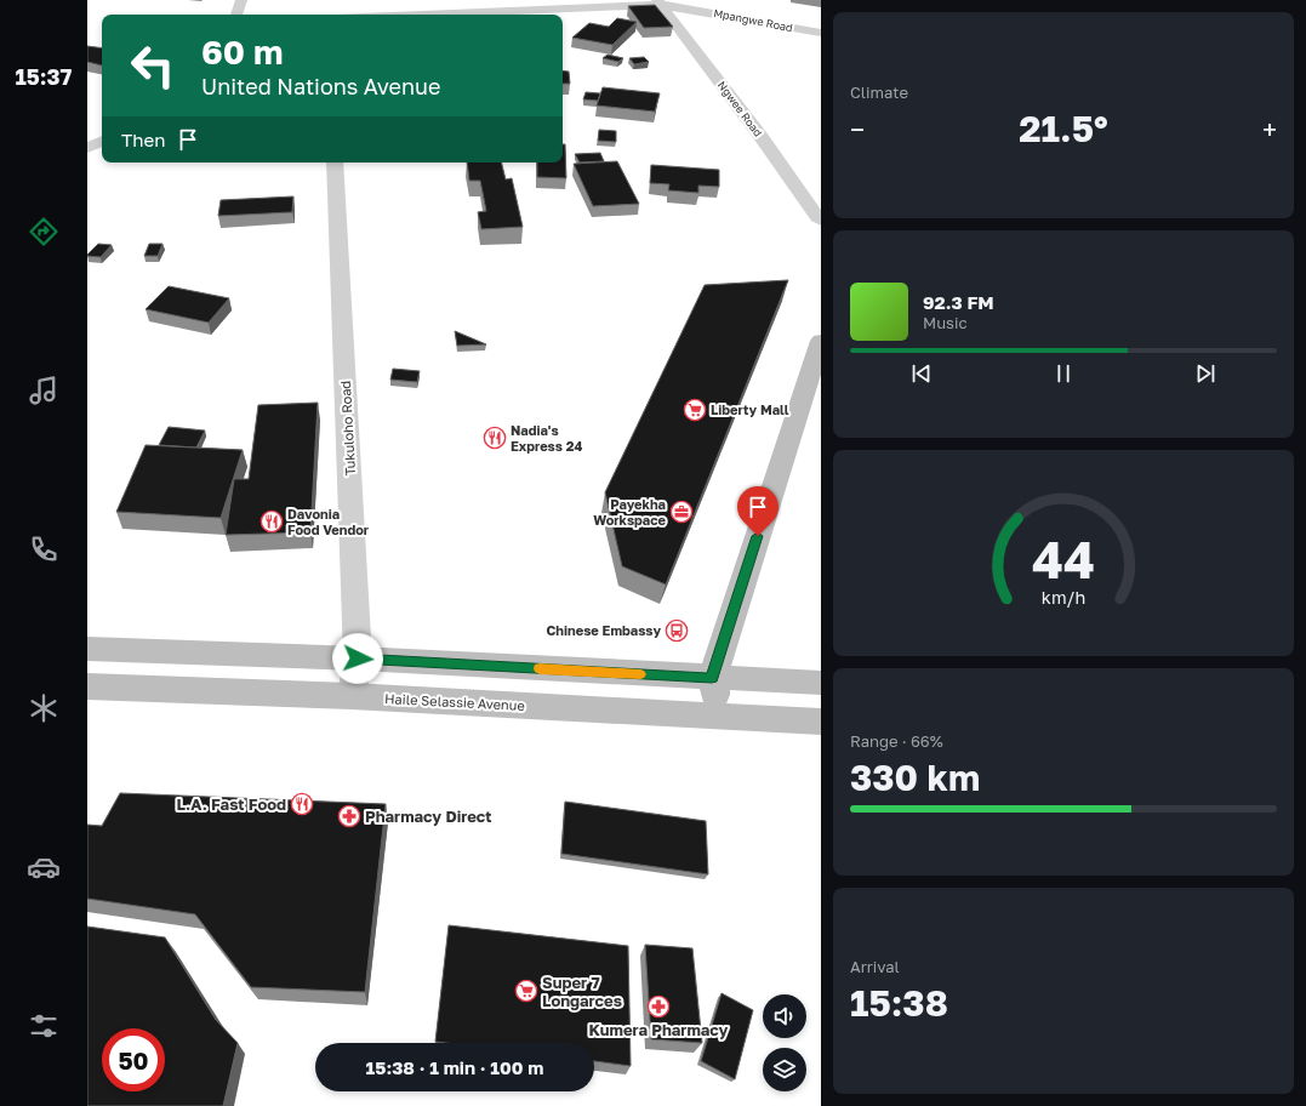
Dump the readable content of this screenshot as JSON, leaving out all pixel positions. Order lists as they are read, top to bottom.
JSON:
{
  "streets": {
    "main road": ["Haile Selassie Avenue"],
    "street": ["Mpangwe Road", "Ngwee Road", "Tukuloho Road"]
  },
  "crossings": [
    ["Mpangwe Road", "Ngwee Road"],
    ["Tukuloho Road", "Haile Selassie Avenue"]
  ],
  "places": {
    "supermarket": ["Liberty Mall", "Super 7 Longarces"],
    "restaurant": ["Nadia's Express 24", "Davonia Food Vendor", "L.A. Fast Food"],
    "office": ["Payekha Workspace"],
    "bus stop": ["Chinese Embassy"],
    "pharmacy": ["Pharmacy Direct", "Kumera Pharmacy"]
  },
  "page": {
    "tabs": "15:37",
    "tile": [
      "Climate",
      ["Range · 66%", "330 km"],
      ["Arrival", "15:38"]
    ],
    "turn": ["60 m", "United Nations Avenue"],
    "heat": ["−", "21.5°", "+"],
    "then": "Then",
    "song": ["92.3 FM", "Music"],
    "limit": "50",
    "trip": "15:38 · 1 min · 100 m",
    "gauge": ["44", "km/h"]
  }
}
